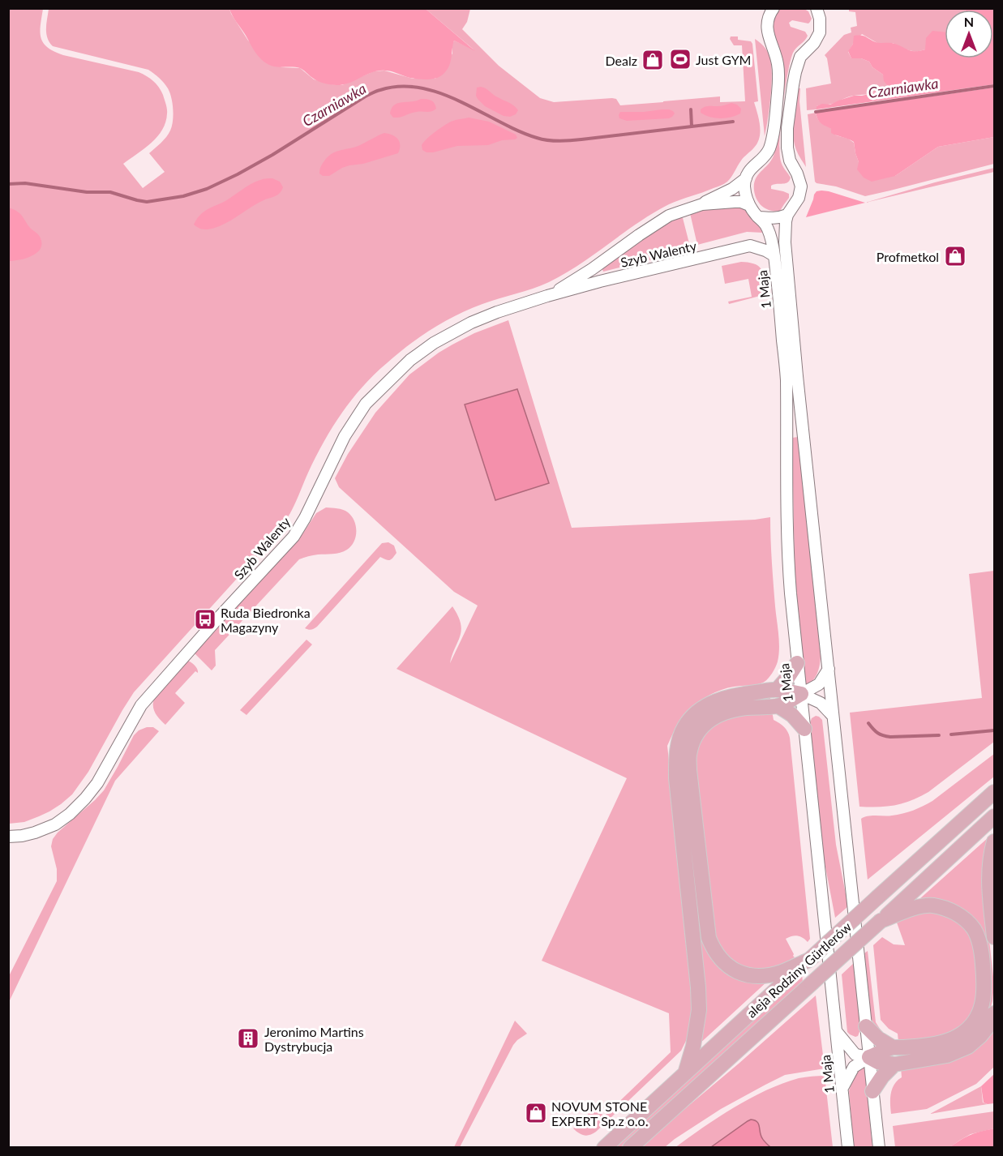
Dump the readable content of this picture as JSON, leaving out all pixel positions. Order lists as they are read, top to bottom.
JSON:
{
  "streets": {
    "main road": ["aleja Rodziny Gürtlerów"],
    "street": ["Szyb Walenty", "1 Maja"]
  },
  "crossings": [
    ["Szyb Walenty", "1 Maja"]
  ],
  "water": ["Czarniawka"],
  "places": {
    "sports": ["Just GYM"],
    "shop": ["Dealz", "Profmetkol", "NOVUM STONE EXPERT Sp.z o.o."],
    "bus stop": ["Ruda Biedronka Magazyny"],
    "building": ["Jeronimo Martins Dystrybucja"]
  },
  "north": "top"
}
